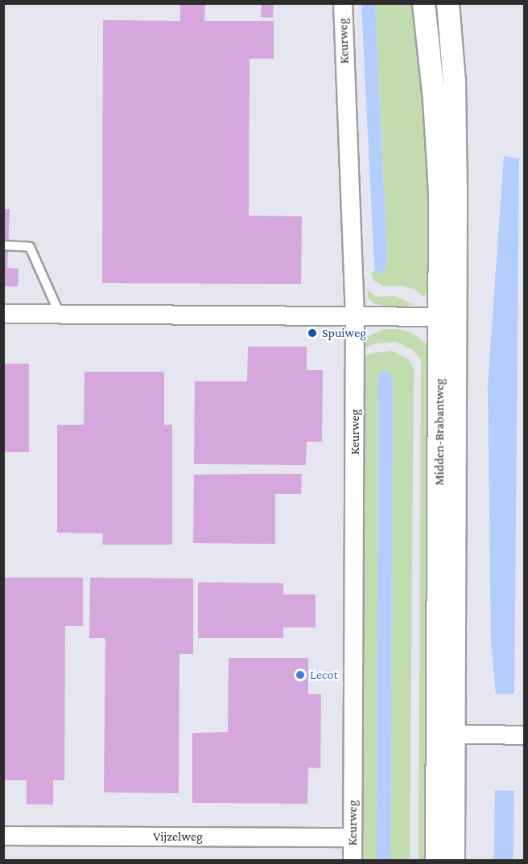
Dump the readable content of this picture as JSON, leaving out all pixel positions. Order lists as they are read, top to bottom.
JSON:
{
  "streets": {
    "street": ["Keurweg", "Midden-Brabantweg", "Vijzelweg"]
  },
  "crossings": [
    ["Keurweg", "Vijzelweg"]
  ],
  "places": ["Spuiweg", "Lecot"]
}
